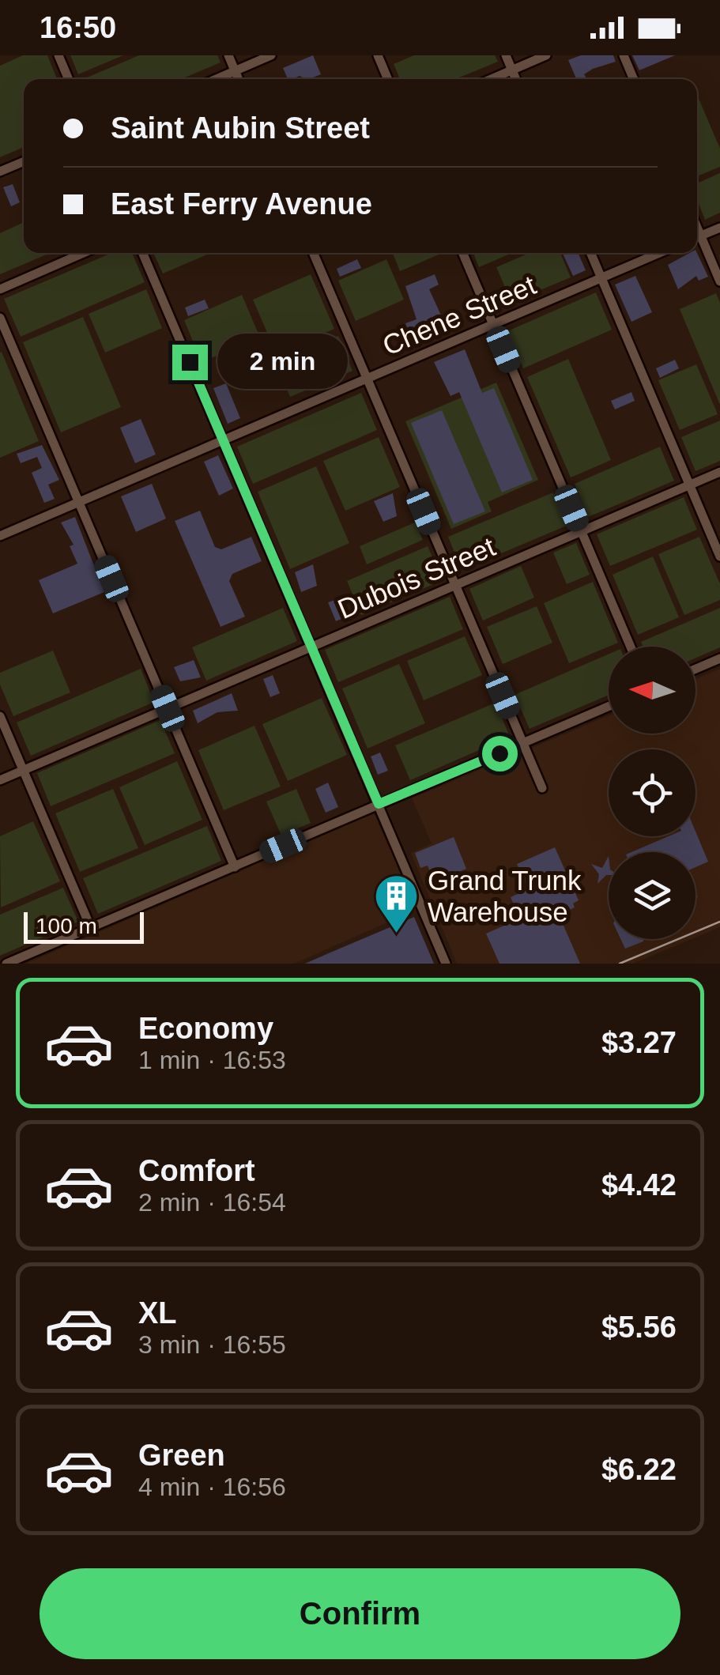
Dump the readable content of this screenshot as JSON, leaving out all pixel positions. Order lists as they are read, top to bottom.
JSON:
{
  "streets": {
    "street": ["Chene Street", "Dubois Street"]
  },
  "places": {
    "building": ["Grand Trunk Warehouse"]
  },
  "scale_bar": "100 m",
  "north": "left",
  "page": {
    "status": "16:50",
    "banner": ["Saint Aubin Street", "East Ferry Avenue"],
    "bubble": "2 min",
    "scale": "100 m",
    "list": [
      {
        "name": "Economy",
        "note": "1 min · 16:53",
        "value": "$3.27"
      },
      {
        "name": "Comfort",
        "note": "2 min · 16:54",
        "value": "$4.42"
      },
      {
        "name": "XL",
        "note": "3 min · 16:55",
        "value": "$5.56"
      },
      {
        "name": "Green",
        "note": "4 min · 16:56",
        "value": "$6.22"
      }
    ],
    "buttons": "Confirm"
  }
}
